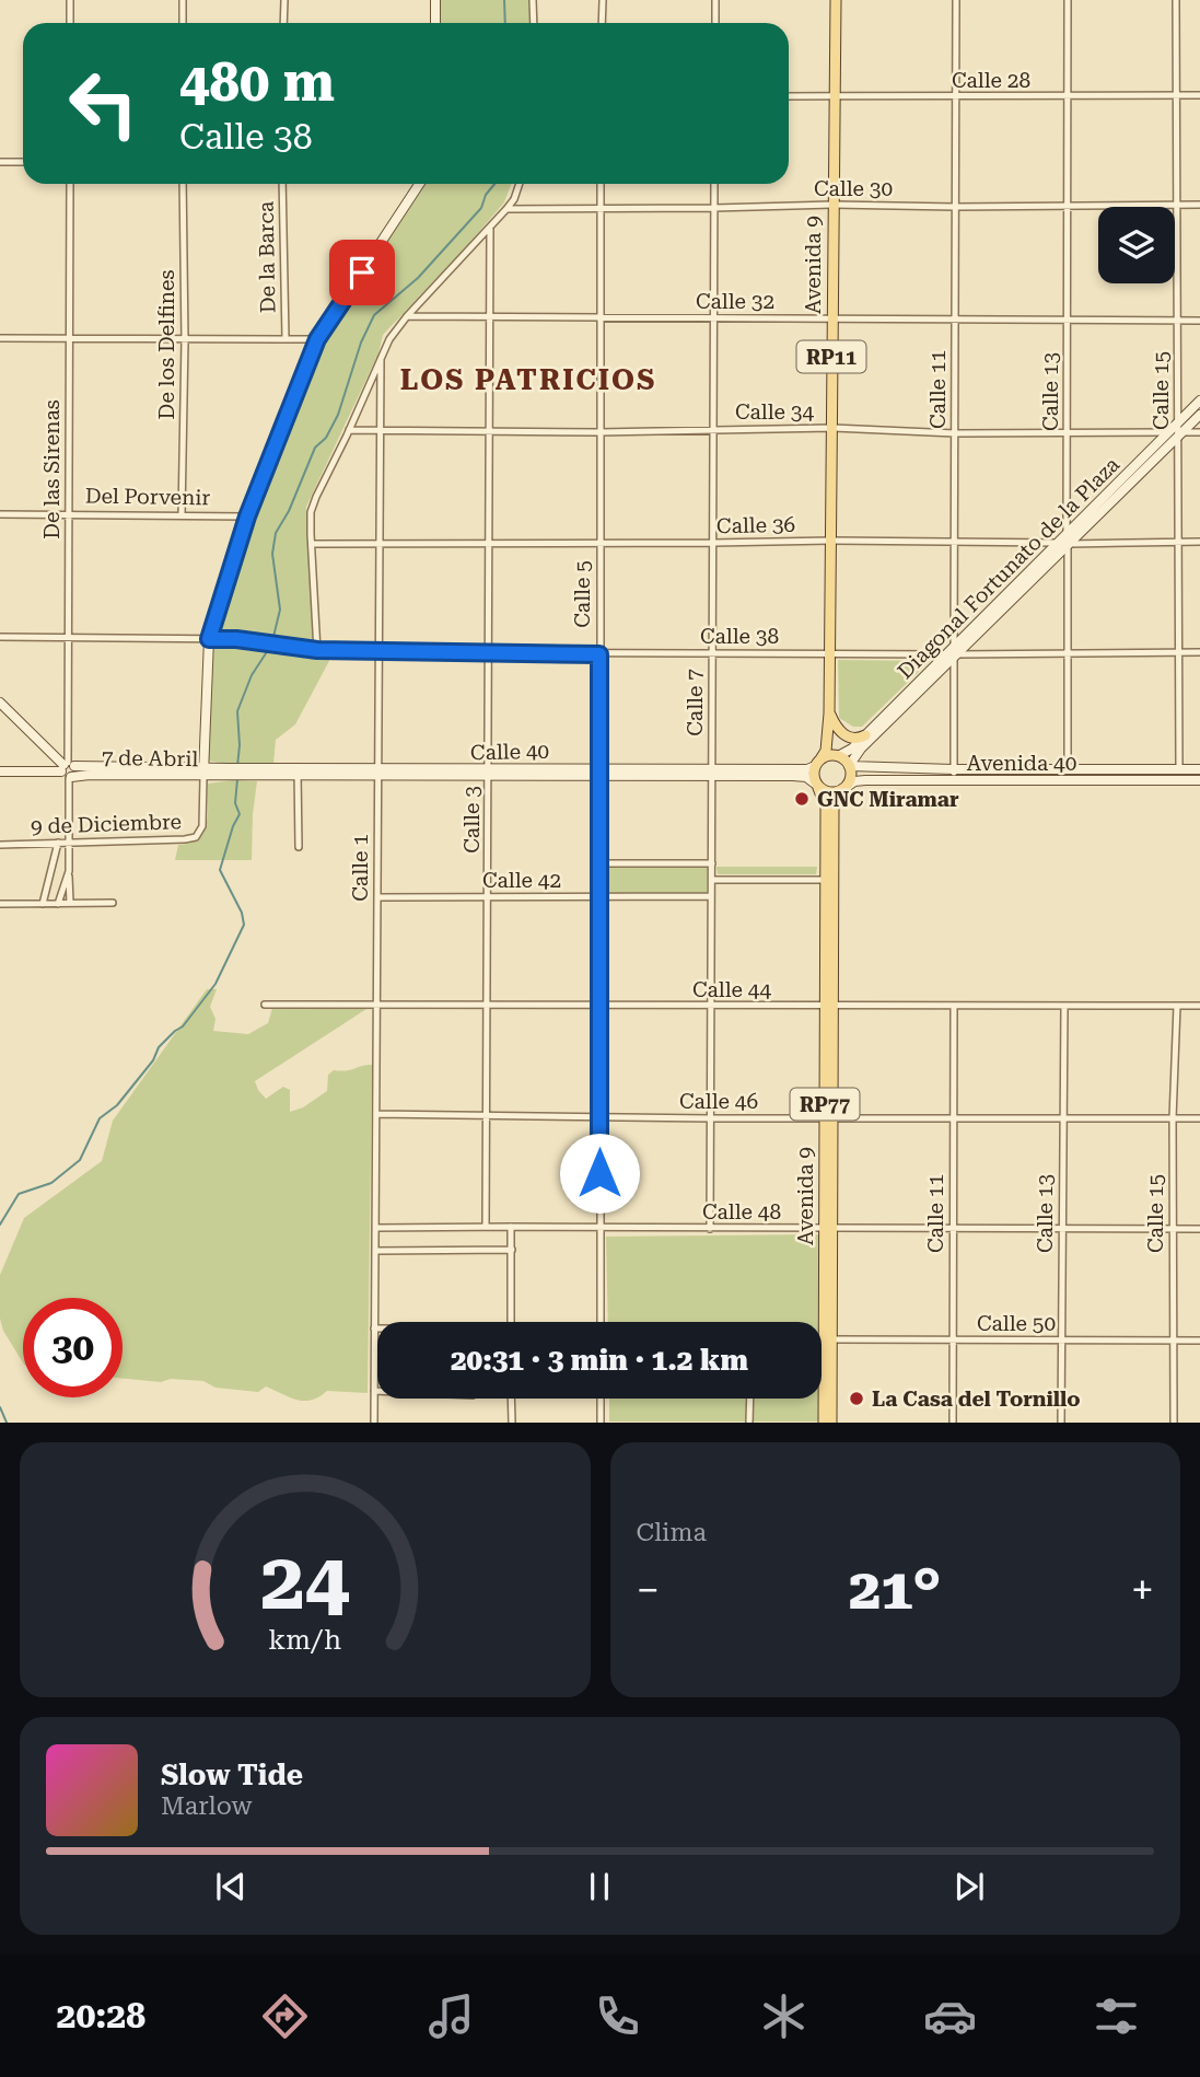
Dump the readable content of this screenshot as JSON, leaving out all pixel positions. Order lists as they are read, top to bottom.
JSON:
{
  "streets": {
    "main road": [
      "Avenida 9",
      "RP11",
      "Diagonal Fortunato de la Plaza",
      "Calle 40",
      "7 de Abril",
      "Avenida 40",
      "RP77"
    ],
    "street": [
      "Calle 28",
      "Calle 30",
      "De la Barca",
      "Calle 32",
      "De los Delfines",
      "Calle 11",
      "Calle 15",
      "Calle 13",
      "Calle 34",
      "De las Sirenas",
      "Del Porvenir",
      "Calle 36",
      "Calle 5",
      "Calle 38",
      "Calle 7",
      "Calle 3",
      "9 de Diciembre",
      "Calle 1",
      "Calle 42",
      "Calle 44",
      "Calle 46",
      "Calle 48",
      "Calle 50"
    ]
  },
  "crossings": [
    ["Calle 28", "Avenida 9"],
    ["Calle 28", "Calle 11"],
    ["Calle 28", "Calle 15"],
    ["Calle 28", "Calle 13"],
    ["Calle 30", "Avenida 9"],
    ["Calle 30", "Calle 11"],
    ["Calle 30", "Calle 15"],
    ["Calle 30", "Calle 13"],
    ["Calle 30", "Calle 5"],
    ["Calle 30", "Calle 7"],
    ["Calle 30", "Calle 1"],
    ["Avenida 9", "Calle 32"],
    ["Avenida 9", "RP11"],
    ["Avenida 9", "Calle 34"],
    ["Avenida 9", "Calle 36"],
    ["Avenida 9", "Diagonal Fortunato de la Plaza"],
    ["Avenida 9", "Calle 38"],
    ["Avenida 9", "Calle 40"],
    ["Avenida 9", "Avenida 40"],
    ["Avenida 9", "Calle 44"],
    ["Avenida 9", "Calle 46"],
    ["Avenida 9", "Calle 48"],
    ["Avenida 9", "Calle 50"],
    ["Calle 32", "Calle 11"],
    ["Calle 32", "Calle 15"],
    ["Calle 32", "Calle 13"],
    ["Calle 32", "Calle 5"],
    ["Calle 32", "Calle 7"],
    ["Calle 32", "Calle 3"],
    ["Calle 32", "Calle 1"],
    ["De los Delfines", "Del Porvenir"],
    ["RP11", "Diagonal Fortunato de la Plaza"],
    ["RP11", "Calle 40"],
    ["RP11", "Avenida 40"],
    ["Calle 11", "Calle 34"],
    ["Calle 11", "Calle 36"],
    ["Calle 11", "Diagonal Fortunato de la Plaza"],
    ["Calle 11", "Calle 38"],
    ["Calle 11", "Avenida 40"],
    ["Calle 11", "Calle 44"],
    ["Calle 11", "Calle 46"],
    ["Calle 11", "Calle 48"],
    ["Calle 11", "Calle 50"],
    ["Calle 15", "Calle 34"],
    ["Calle 15", "Calle 36"],
    ["Calle 15", "Diagonal Fortunato de la Plaza"],
    ["Calle 15", "Calle 38"],
    ["Calle 15", "Avenida 40"],
    ["Calle 15", "Calle 44"],
    ["Calle 15", "Calle 46"],
    ["Calle 15", "Calle 48"],
    ["Calle 15", "Calle 50"],
    ["Calle 13", "Calle 34"],
    ["Calle 13", "Calle 36"],
    ["Calle 13", "Diagonal Fortunato de la Plaza"],
    ["Calle 13", "Calle 38"],
    ["Calle 13", "Avenida 40"],
    ["Calle 13", "Calle 44"],
    ["Calle 13", "Calle 46"],
    ["Calle 13", "Calle 48"],
    ["Calle 13", "Calle 50"],
    ["Calle 34", "Diagonal Fortunato de la Plaza"],
    ["Calle 34", "Calle 5"],
    ["Calle 34", "Calle 7"],
    ["Calle 34", "Calle 3"],
    ["Calle 34", "Calle 1"],
    ["De las Sirenas", "Del Porvenir"],
    ["De las Sirenas", "Calle 38"],
    ["De las Sirenas", "7 de Abril"],
    ["De las Sirenas", "9 de Diciembre"],
    ["Calle 36", "Diagonal Fortunato de la Plaza"],
    ["Calle 36", "Calle 5"],
    ["Calle 36", "Calle 7"],
    ["Calle 36", "Calle 3"],
    ["Calle 36", "Calle 1"],
    ["Diagonal Fortunato de la Plaza", "Calle 38"],
    ["Diagonal Fortunato de la Plaza", "Calle 40"],
    ["Diagonal Fortunato de la Plaza", "Avenida 40"],
    ["Calle 5", "Calle 38"],
    ["Calle 5", "Calle 40"],
    ["Calle 5", "Calle 42"],
    ["Calle 5", "Calle 44"],
    ["Calle 5", "Calle 46"],
    ["Calle 5", "Calle 48"],
    ["Calle 38", "Calle 7"],
    ["Calle 38", "Calle 3"],
    ["Calle 38", "Calle 1"],
    ["Calle 7", "Calle 40"],
    ["Calle 7", "Calle 42"],
    ["Calle 7", "Calle 44"],
    ["Calle 7", "Calle 46"],
    ["Calle 7", "Calle 48"],
    ["Calle 40", "7 de Abril"],
    ["Calle 40", "Avenida 40"],
    ["Calle 40", "Calle 3"],
    ["Calle 40", "Calle 1"],
    ["7 de Abril", "9 de Diciembre"],
    ["Calle 3", "Calle 1"],
    ["Calle 3", "Calle 42"],
    ["Calle 3", "Calle 44"],
    ["Calle 3", "Calle 46"],
    ["Calle 3", "Calle 48"],
    ["Calle 1", "Calle 42"],
    ["Calle 1", "Calle 44"],
    ["Calle 1", "Calle 46"],
    ["Calle 1", "Calle 48"]
  ],
  "districts": ["LOS PATRICIOS"],
  "places": ["GNC Miramar", "La Casa del Tornillo"],
  "page": {
    "turn": ["480 m", "Calle 38"],
    "limit": "30",
    "trip": "20:31 · 3 min · 1.2 km",
    "tile": "Clima",
    "heat": ["−", "21°", "+"],
    "song": ["Slow Tide", "Marlow"],
    "tabs": "20:28",
    "gauge": ["24", "km/h"]
  }
}
